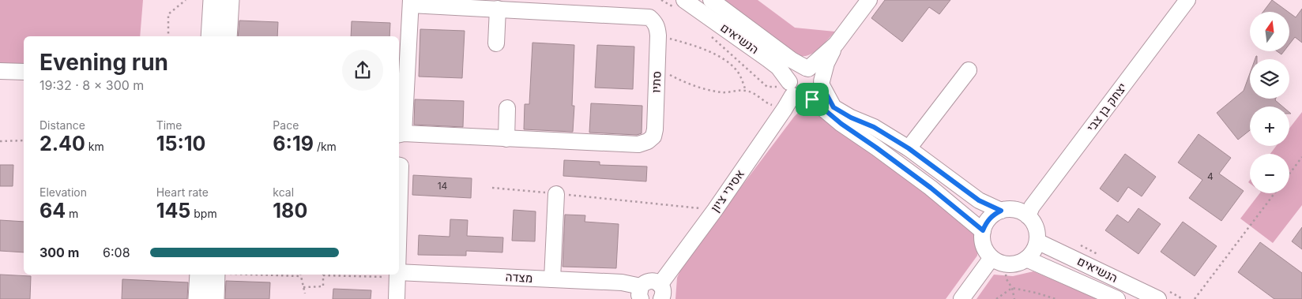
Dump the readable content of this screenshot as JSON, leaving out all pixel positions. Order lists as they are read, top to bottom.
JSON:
{
  "streets": {
    "street": [
      "הנשיאים",
      "סתיו",
      "יצחק בן צבי",
      "אסירי ציון",
      "מצדה"
    ]
  },
  "crossings": [
    ["הנשיאים", "יצחק בן צבי"],
    ["הנשיאים", "אסירי ציון"],
    ["אסירי ציון", "מצדה"]
  ],
  "house_numbers": ["4", "14"],
  "north": "top",
  "page": {
    "map_buttons": ["+", "−"],
    "heading": ["Evening run", "19:32 · 8 × 300 m"],
    "stats": [
      ["Distance", "2.40 km"],
      ["Time", "15:10"],
      ["Pace", "6:19 /km"],
      ["Elevation", "64 m"],
      ["Heart rate", "145 bpm"],
      ["kcal", "180"]
    ],
    "list": [
      {
        "name": "300 m",
        "note": "6:08"
      }
    ]
  }
}
